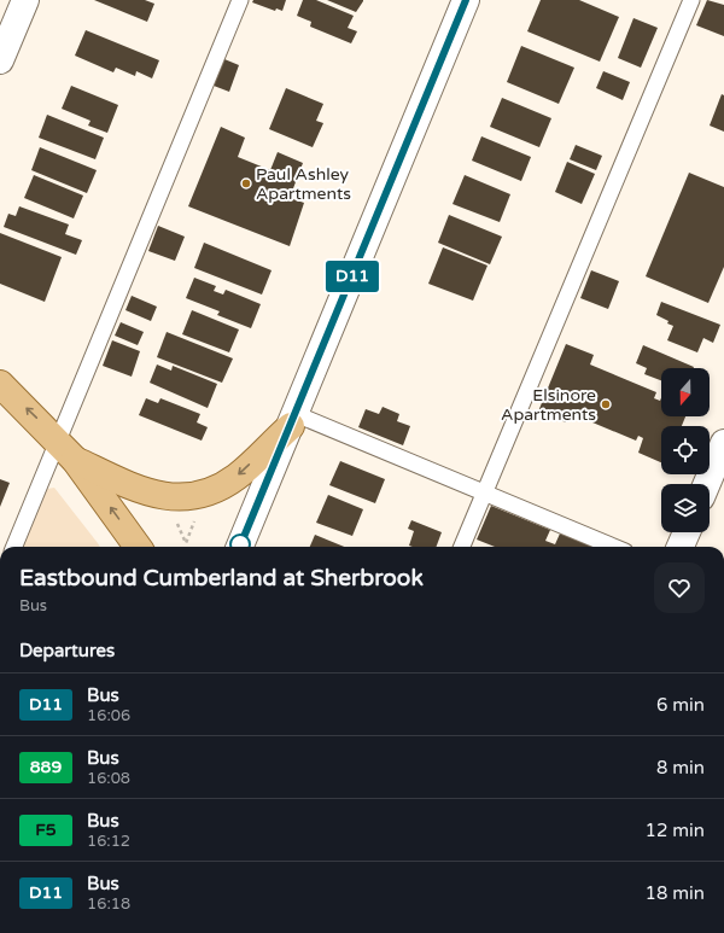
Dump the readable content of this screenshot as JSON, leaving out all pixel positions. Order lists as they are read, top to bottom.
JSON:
{
  "places": ["Paul Ashley Apartments", "Elsinore Apartments"],
  "lines": ["bus line D11"],
  "north": "bottom",
  "page": {
    "on_map": "D11",
    "heading": [
      ["Eastbound Cumberland at Sherbrook", "Bus"],
      "Departures"
    ],
    "list": [
      {
        "mark": "D11",
        "name": "Bus",
        "note": "16:06",
        "value": "6 min"
      },
      {
        "mark": "889",
        "name": "Bus",
        "note": "16:08",
        "value": "8 min"
      },
      {
        "mark": "F5",
        "name": "Bus",
        "note": "16:12",
        "value": "12 min"
      },
      {
        "mark": "D11",
        "name": "Bus",
        "note": "16:18",
        "value": "18 min"
      }
    ]
  }
}
